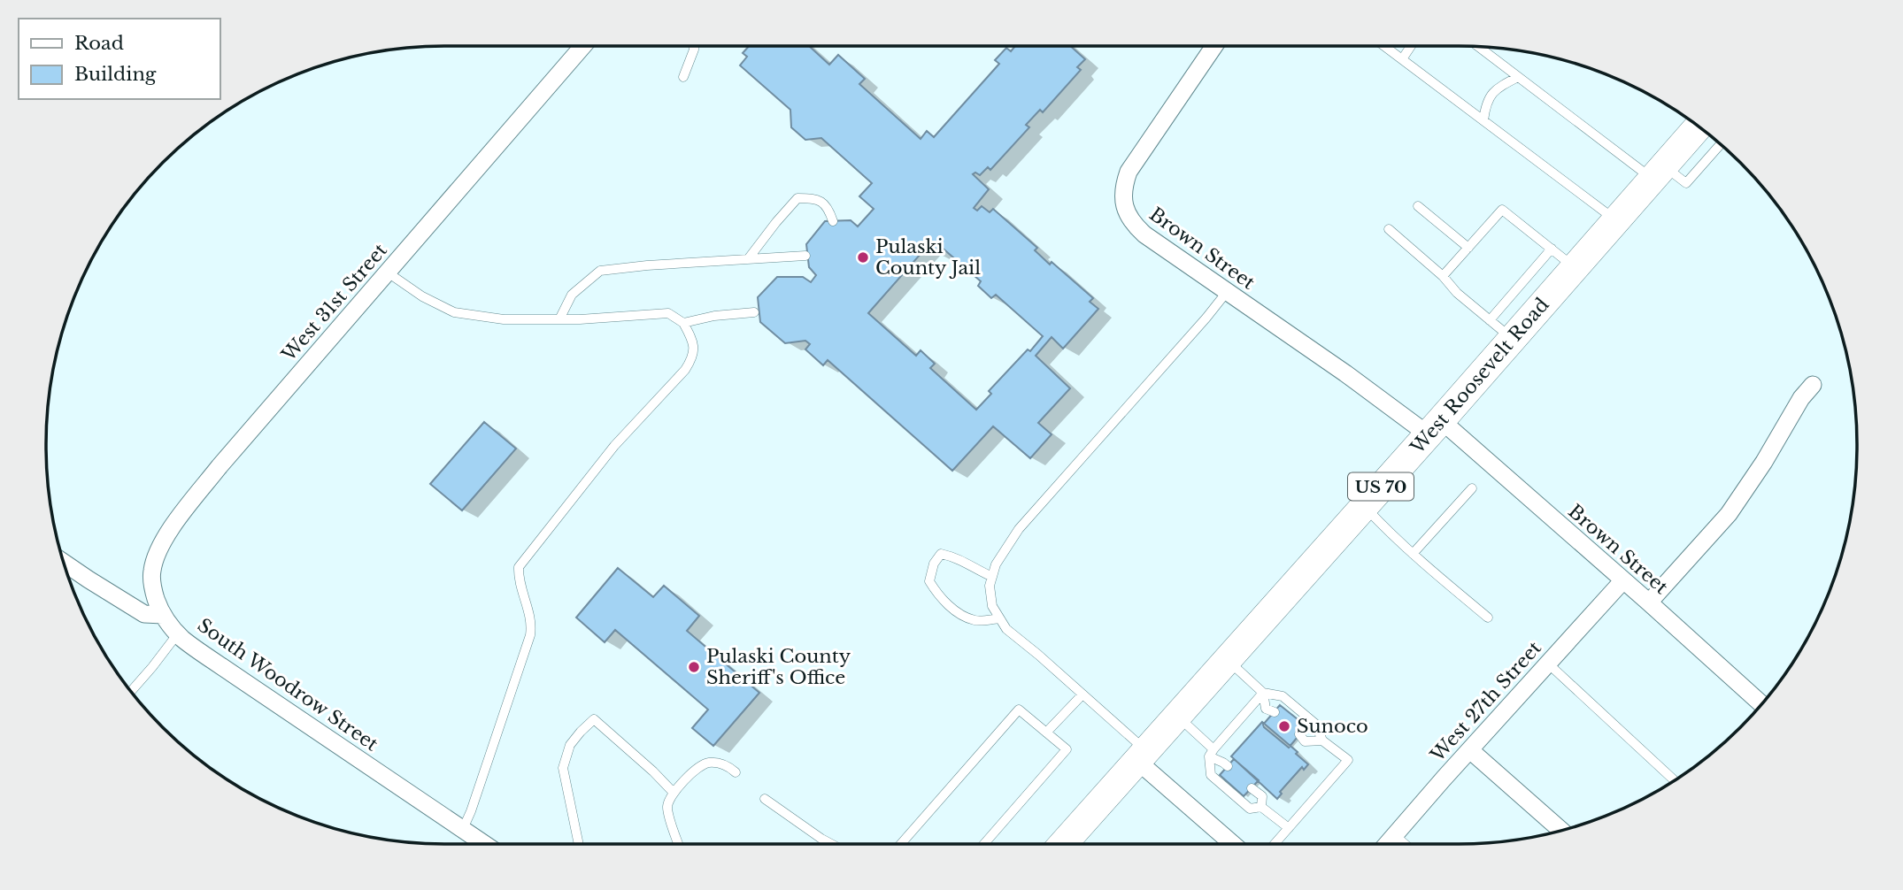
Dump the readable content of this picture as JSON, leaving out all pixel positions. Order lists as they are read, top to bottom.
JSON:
{
  "streets": {
    "main road": ["West Roosevelt Road", "US 70"],
    "street": [
      "Brown Street",
      "West 31st Street",
      "South Woodrow Street",
      "West 27th Street"
    ]
  },
  "crossings": [
    ["Brown Street", "West Roosevelt Road"],
    ["Brown Street", "West 27th Street"],
    ["West 31st Street", "South Woodrow Street"]
  ],
  "places": ["Pulaski County Jail", "Pulaski County Sheriff's Office", "Sunoco"],
  "legend": ["Road", "Building"]
}
